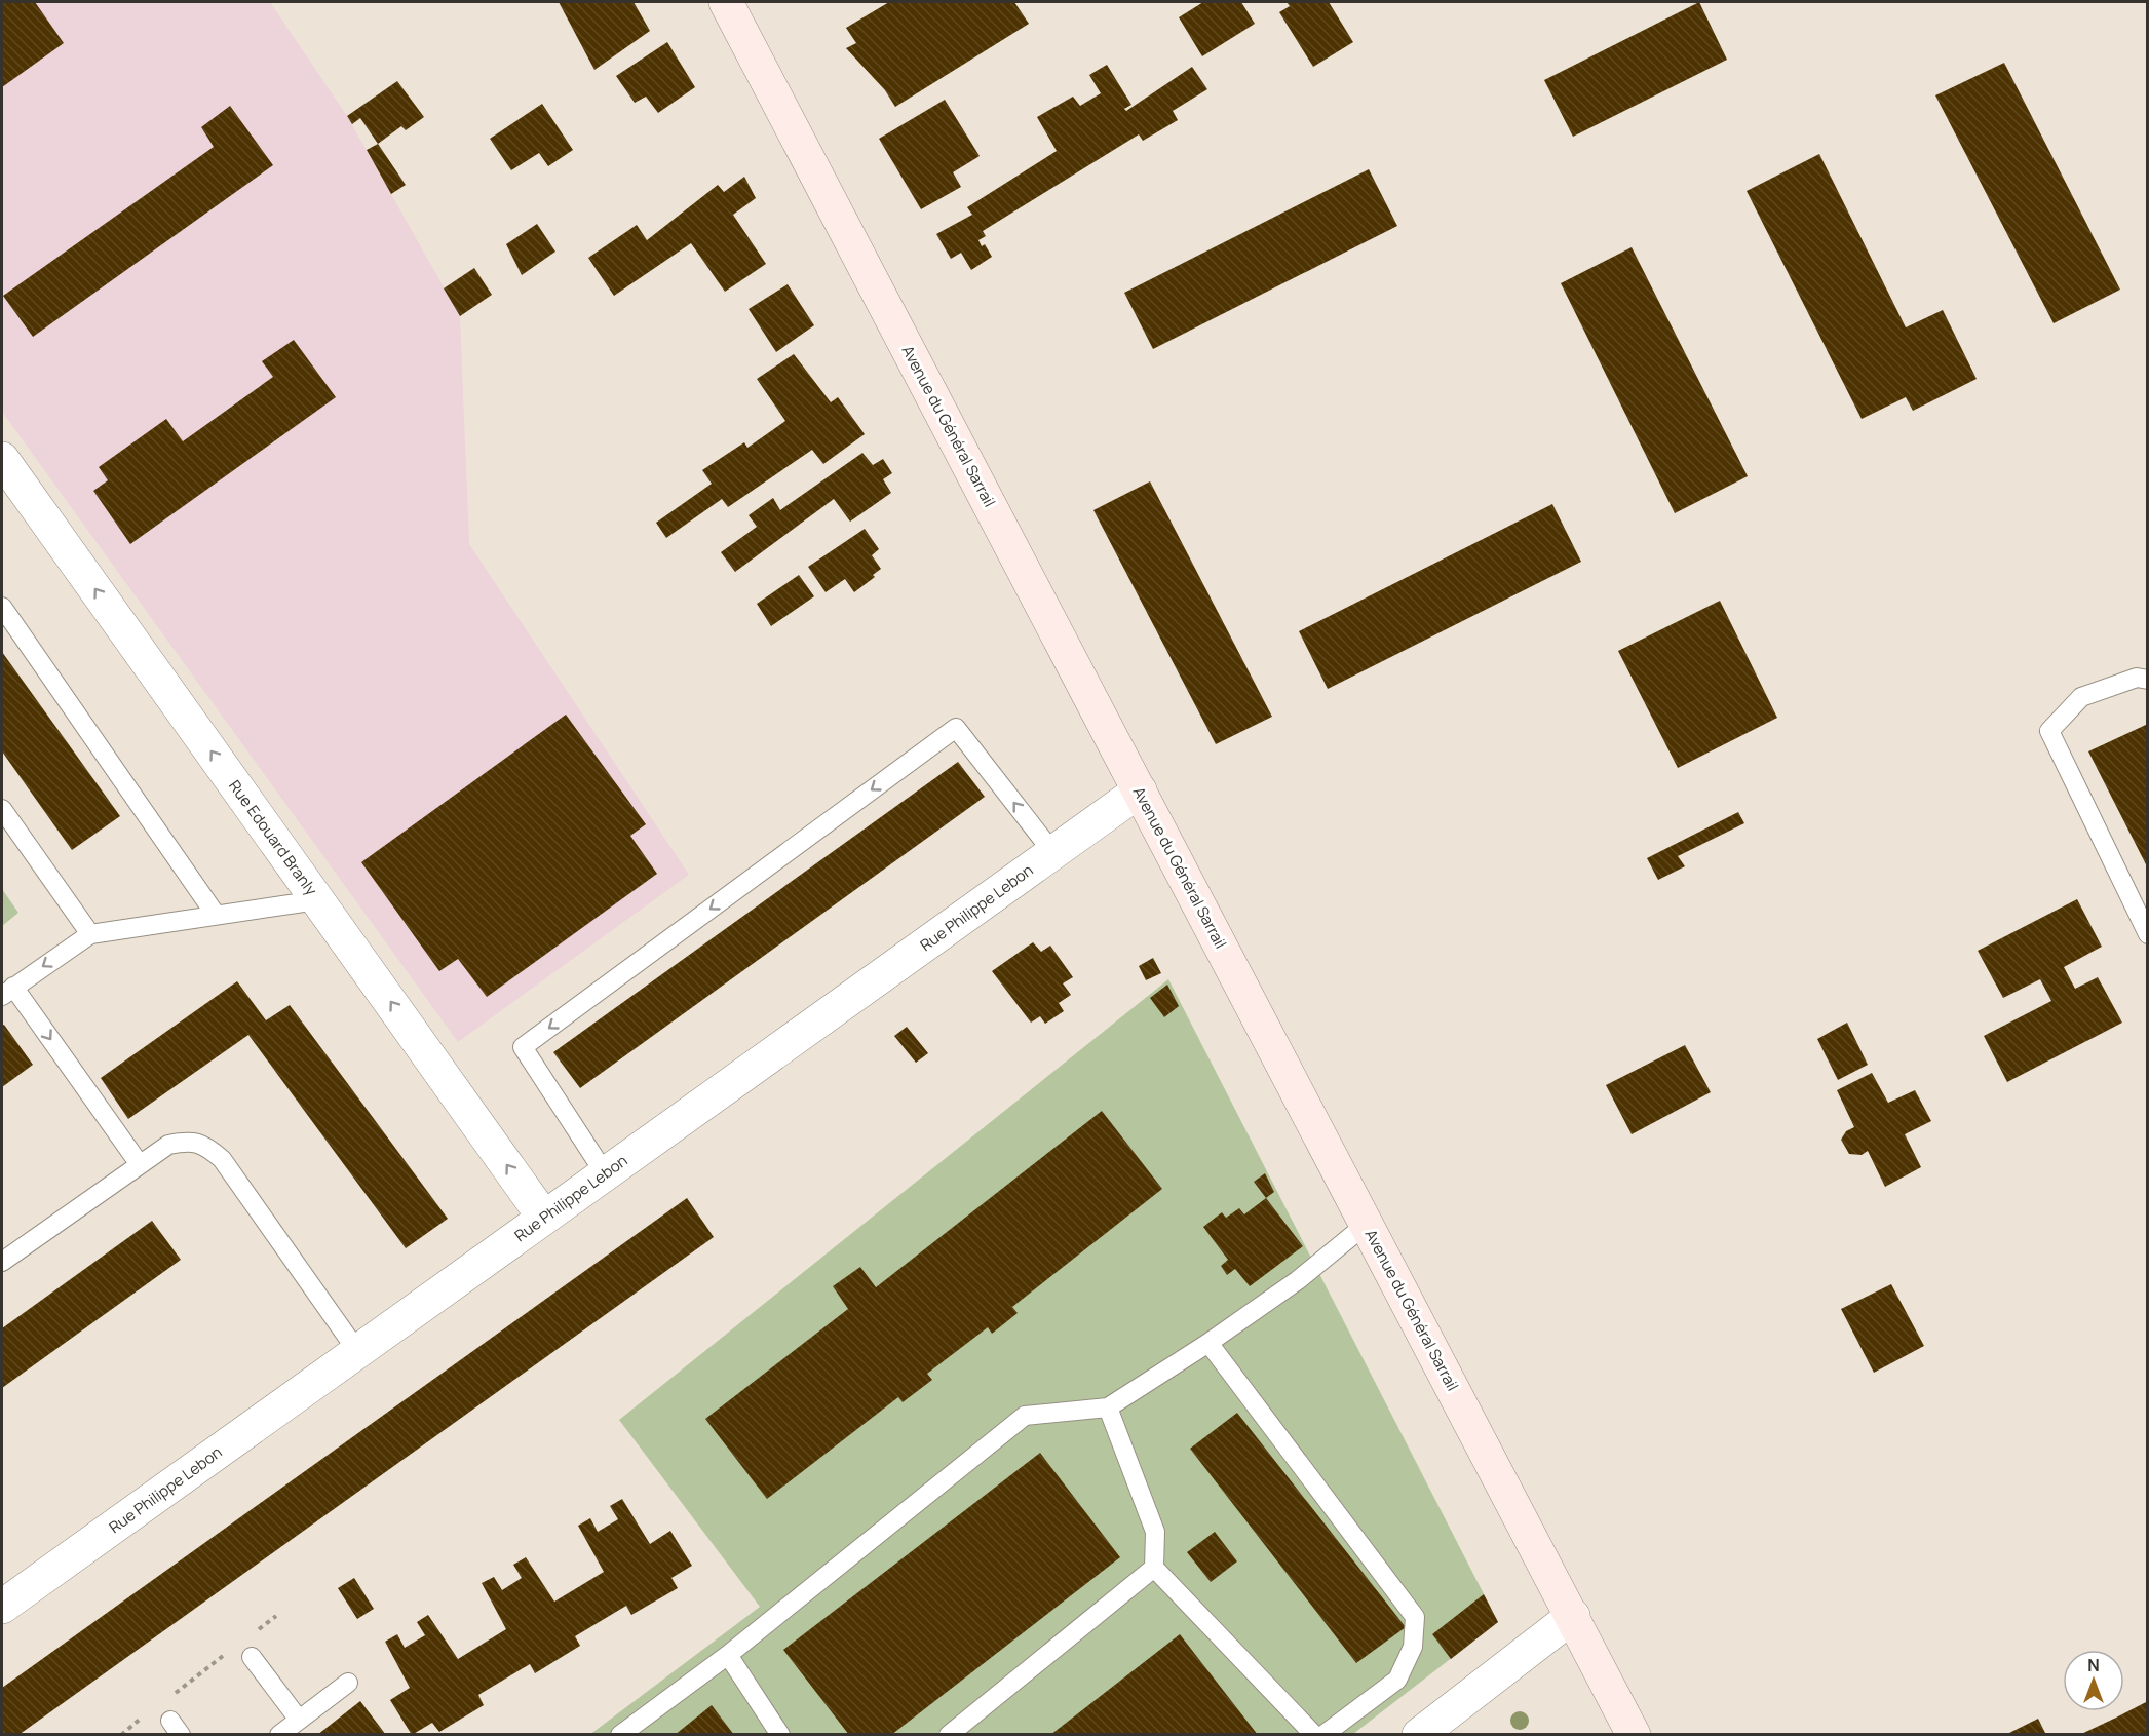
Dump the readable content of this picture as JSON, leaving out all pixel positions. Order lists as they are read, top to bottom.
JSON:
{
  "streets": {
    "main road": ["Avenue du Général Sarrail"],
    "street": ["Rue Edouard Branly", "Rue Philippe Lebon"]
  },
  "crossings": [
    ["Avenue du Général Sarrail", "Rue Philippe Lebon"],
    ["Rue Edouard Branly", "Rue Philippe Lebon"]
  ],
  "one_way": ["Rue Edouard Branly"],
  "north": "top"
}
